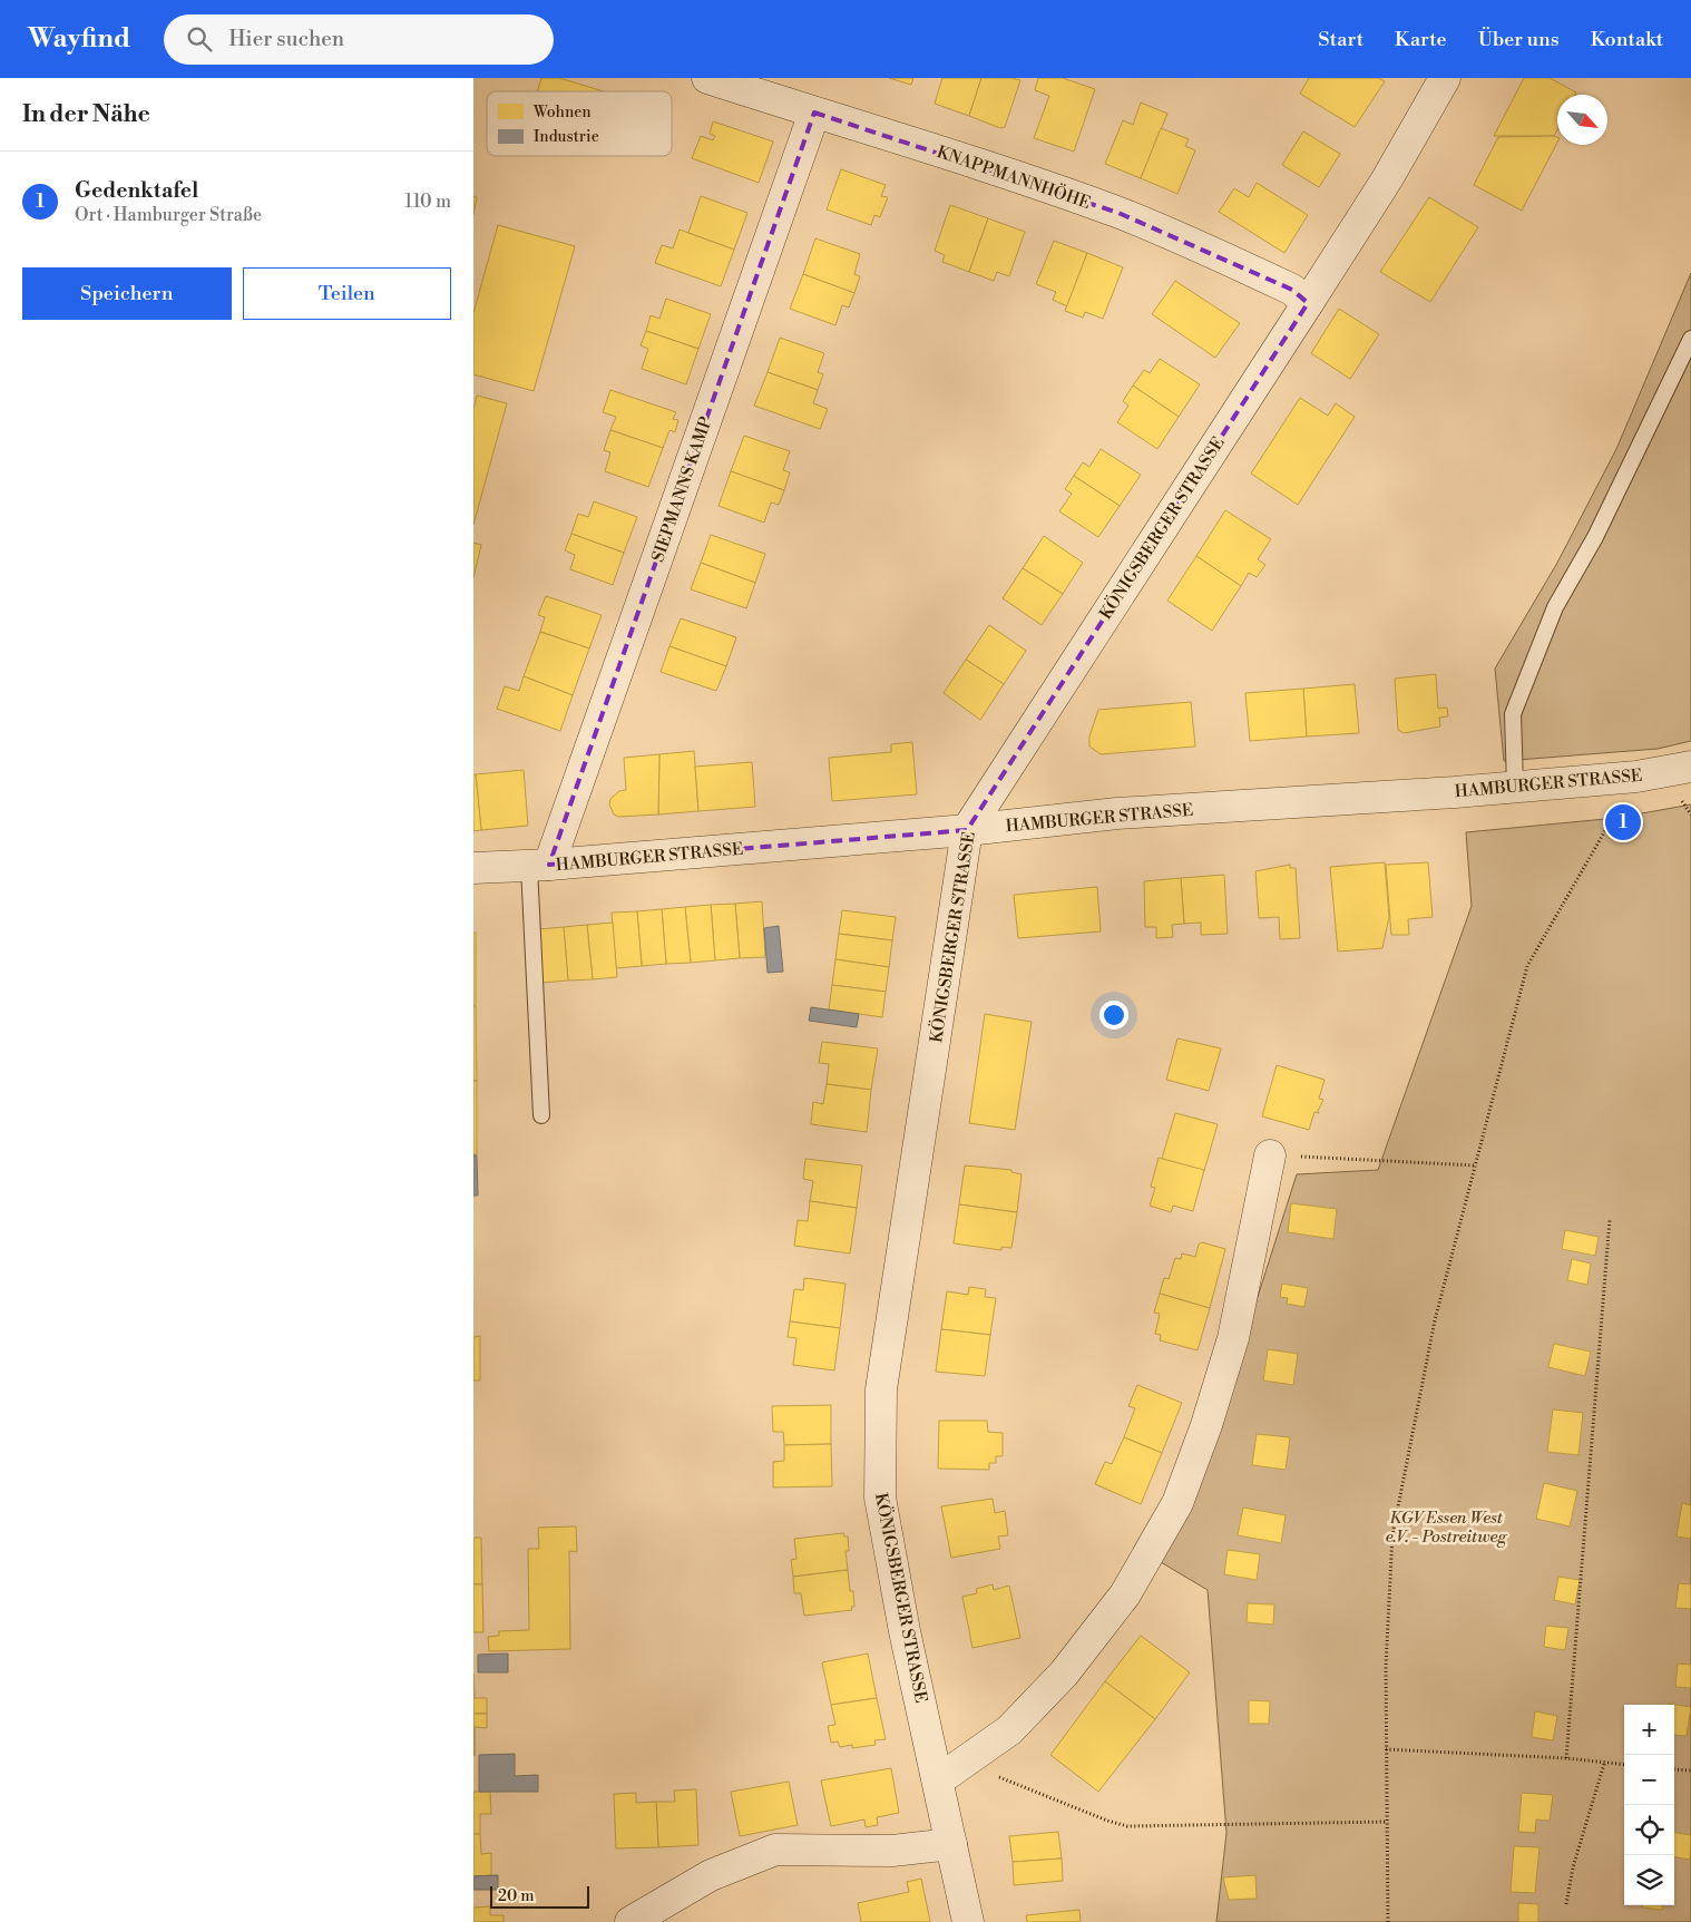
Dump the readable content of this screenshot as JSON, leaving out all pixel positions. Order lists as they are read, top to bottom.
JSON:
{
  "streets": {
    "street": [
      "KNAPPMANNHÖHE",
      "SIEPMANNS KAMP",
      "KÖNIGSBERGER STRASSE",
      "HAMBURGER STRASSE"
    ]
  },
  "crossings": [
    ["KNAPPMANNHÖHE", "SIEPMANNS KAMP"],
    ["KNAPPMANNHÖHE", "KÖNIGSBERGER STRASSE"],
    ["SIEPMANNS KAMP", "HAMBURGER STRASSE"],
    ["KÖNIGSBERGER STRASSE", "HAMBURGER STRASSE"]
  ],
  "parks": ["KGV Essen West e.V. - Postreitweg"],
  "legend": ["Wohnen", "Industrie"],
  "scale_bar": "20 m",
  "north": "bottom right",
  "page": {
    "header": "Wayfind",
    "search": "Hier suchen",
    "nav": [
      "Start",
      "Karte",
      "Über uns",
      "Kontakt"
    ],
    "heading": "In der Nähe",
    "list": [
      {
        "mark": "1",
        "name": "Gedenktafel",
        "note": "Ort · Hamburger Straße",
        "value": "110 m"
      }
    ],
    "buttons": ["Speichern", "Teilen"],
    "pins": "1",
    "map_buttons": ["+", "−"],
    "scale": "20 m"
  }
}
